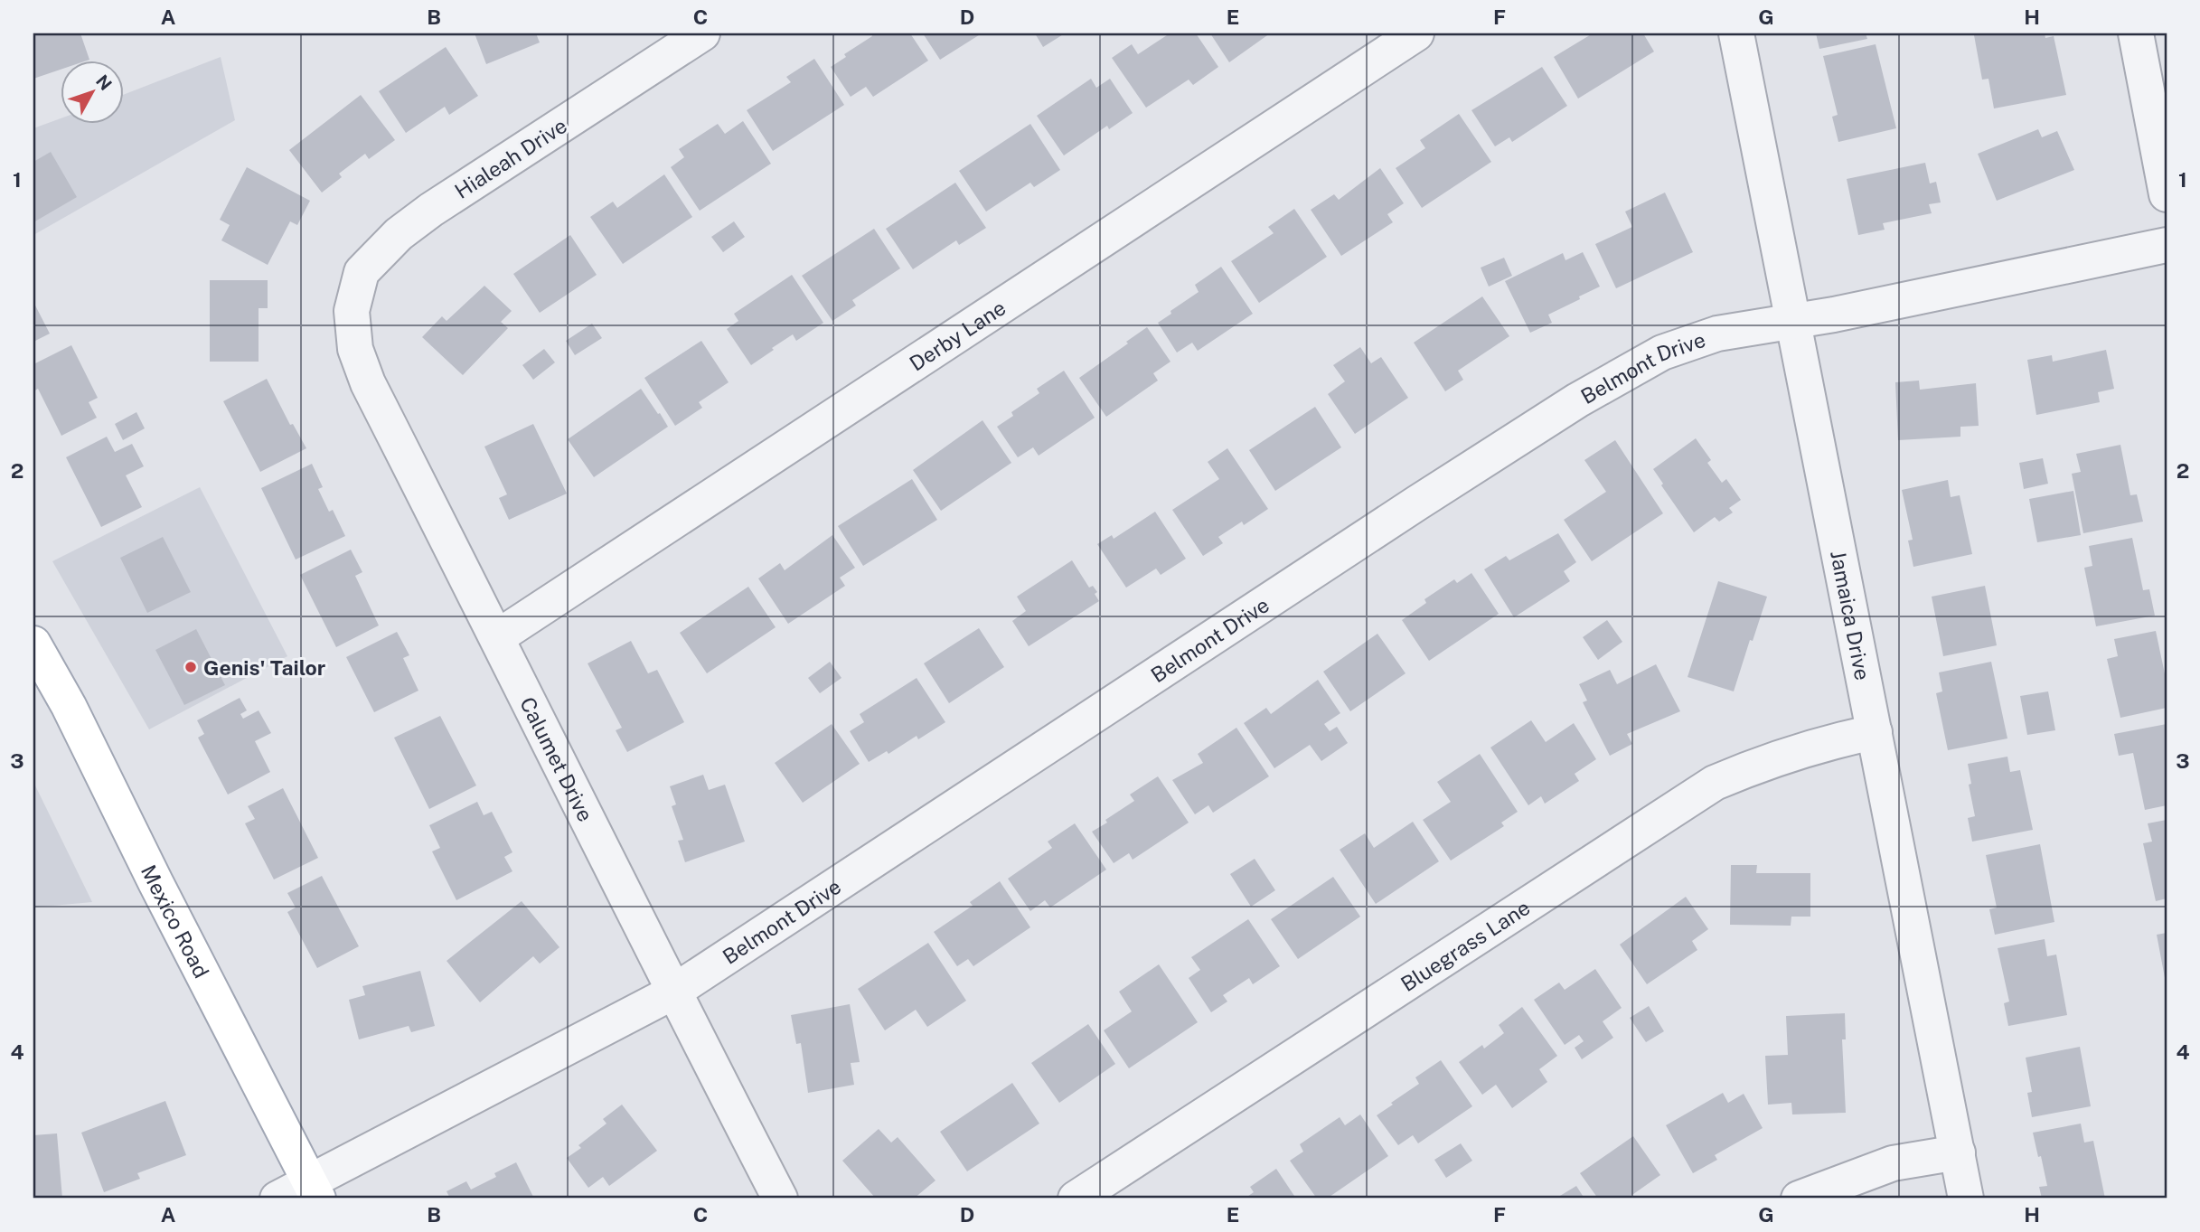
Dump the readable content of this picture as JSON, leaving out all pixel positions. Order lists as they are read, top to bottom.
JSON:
{
  "streets": {
    "main road": ["Mexico Road"],
    "street": [
      "Hialeah Drive",
      "Derby Lane",
      "Belmont Drive",
      "Jamaica Drive",
      "Calumet Drive",
      "Bluegrass Lane"
    ]
  },
  "crossings": [
    ["Hialeah Drive", "Calumet Drive"],
    ["Derby Lane", "Calumet Drive"],
    ["Belmont Drive", "Jamaica Drive"],
    ["Belmont Drive", "Calumet Drive"],
    ["Belmont Drive", "Mexico Road"],
    ["Jamaica Drive", "Bluegrass Lane"]
  ],
  "places": ["Genis' Tailor"],
  "north": "top right",
  "grid": {
    "columns": [
      "A",
      "B",
      "C",
      "D",
      "E",
      "F",
      "G",
      "H"
    ],
    "rows": [
      "1",
      "2",
      "3",
      "4"
    ]
  }
}
